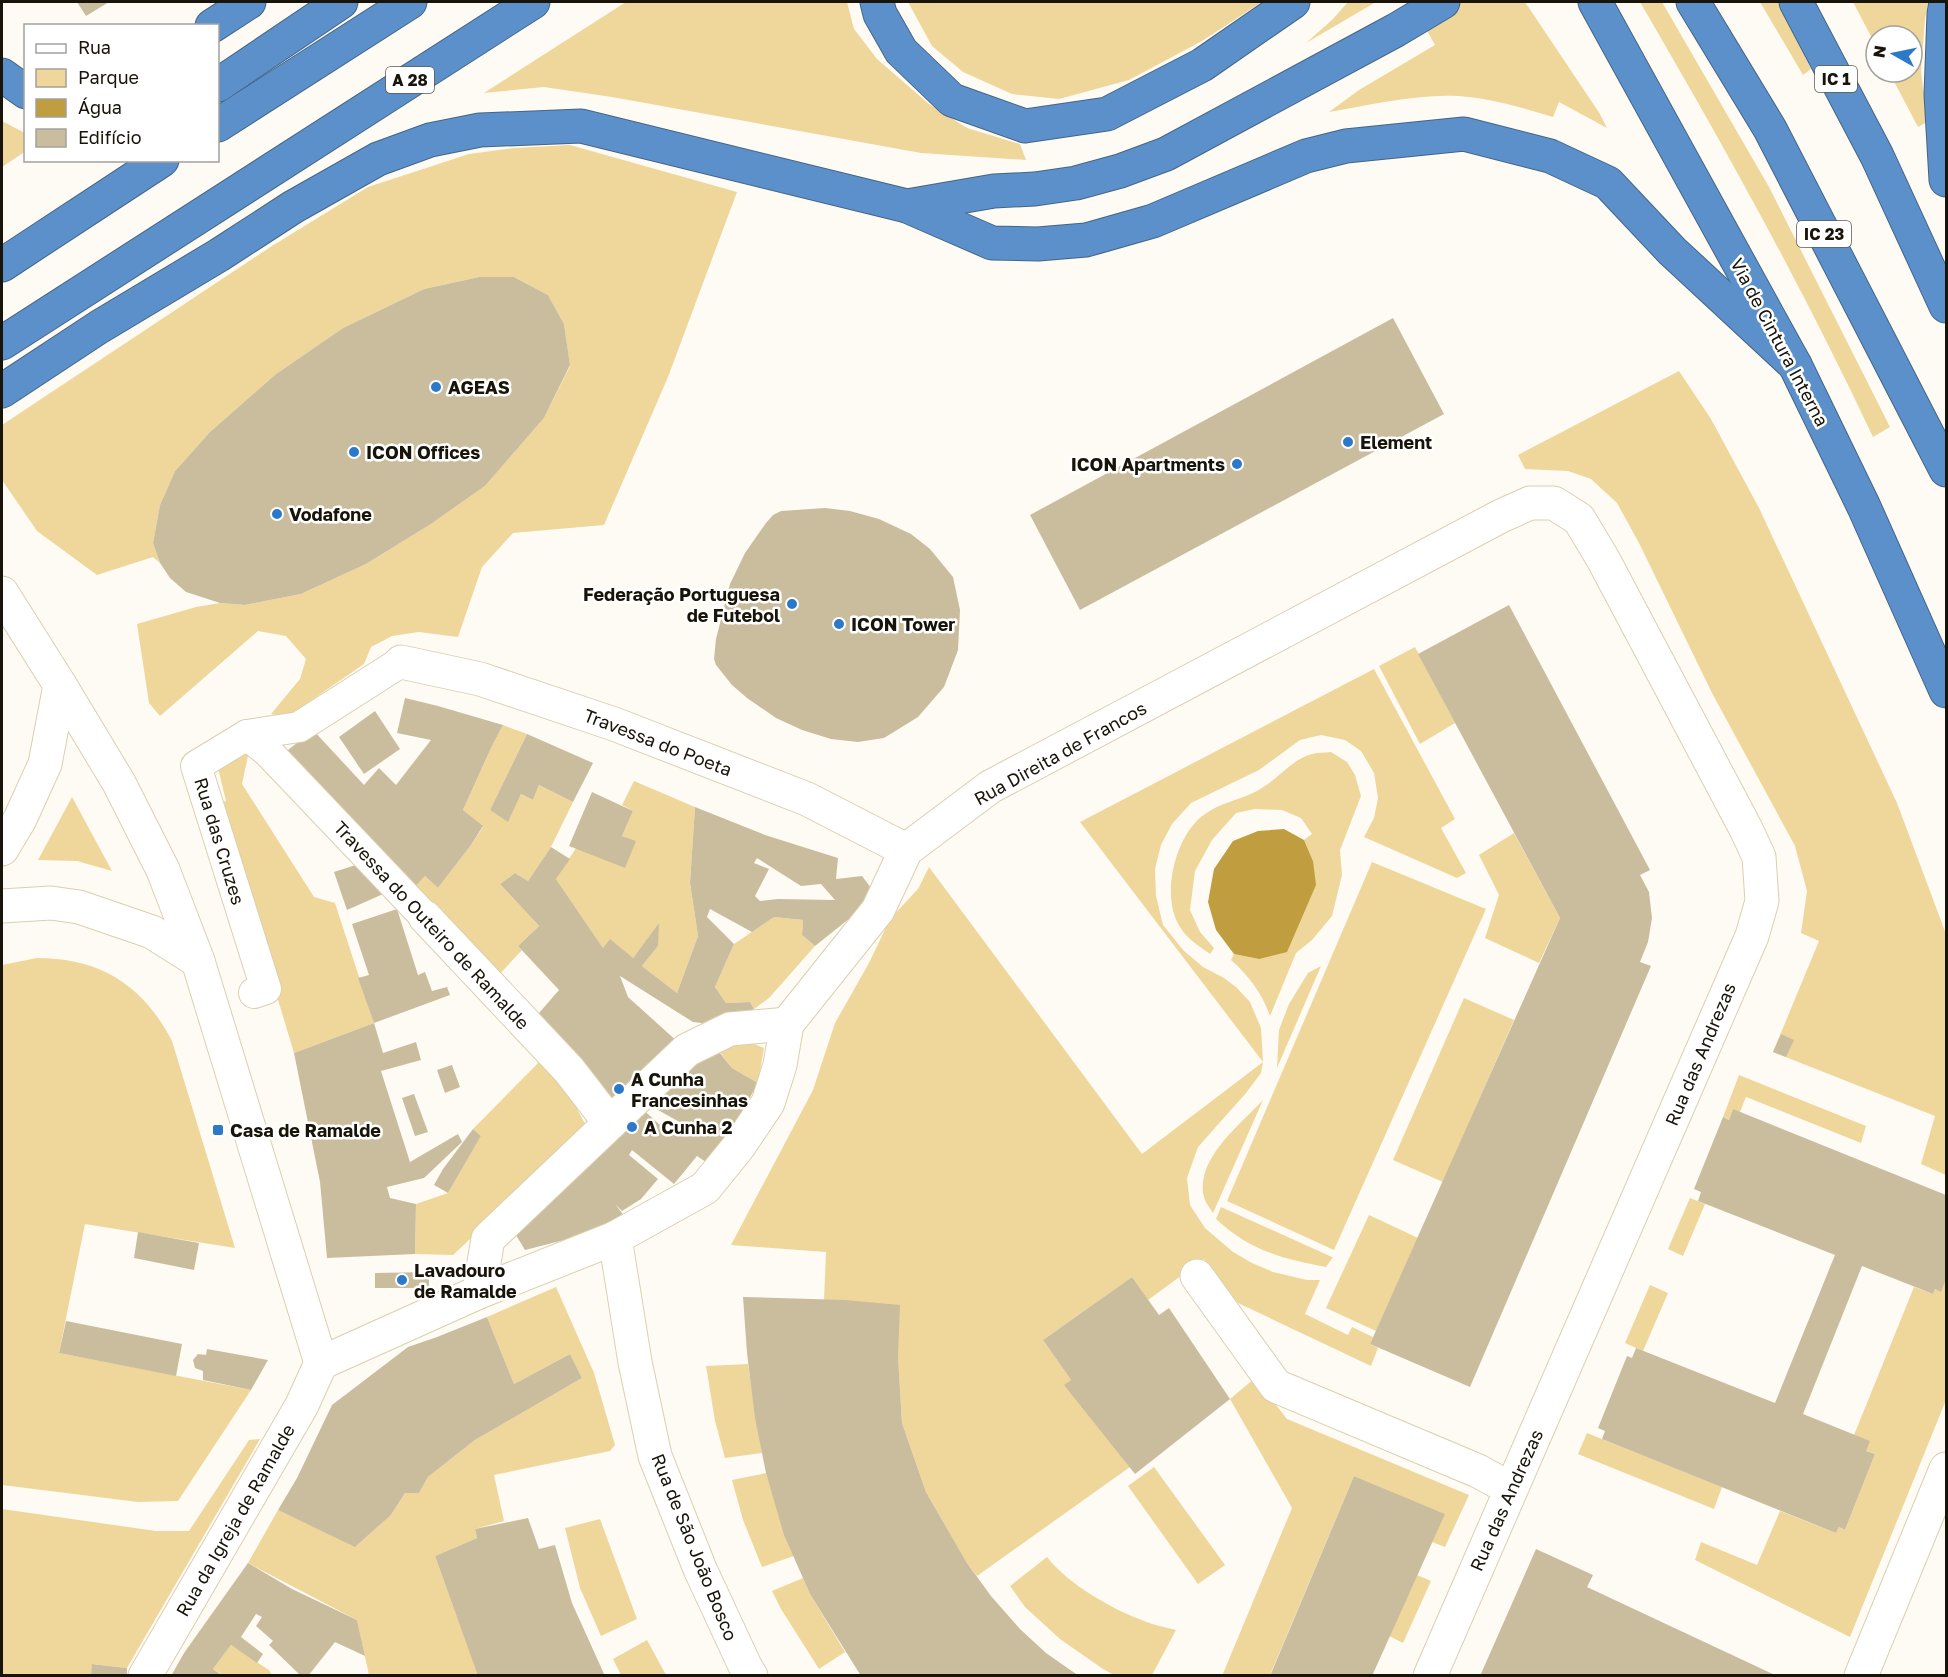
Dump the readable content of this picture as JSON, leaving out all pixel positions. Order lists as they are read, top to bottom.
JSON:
{
  "streets": {
    "highway": [
      "IC 1",
      "A 28",
      "IC 23",
      "Via de Cintura Interna"
    ],
    "street": [
      "Travessa do Poeta",
      "Rua Direita de Francos",
      "Rua das Cruzes",
      "Travessa do Outeiro de Ramalde",
      "Rua das Andrezas",
      "Rua da Igreja de Ramalde",
      "Rua de São João Bosco"
    ]
  },
  "crossings": [
    ["Travessa do Poeta", "Rua Direita de Francos"],
    ["Travessa do Poeta", "Rua das Cruzes"],
    ["Rua Direita de Francos", "Rua das Andrezas"],
    ["Rua Direita de Francos", "Rua da Igreja de Ramalde"],
    ["Rua Direita de Francos", "Rua de São João Bosco"],
    ["Rua das Cruzes", "Travessa do Outeiro de Ramalde"]
  ],
  "places": {
    "other": [
      "AGEAS",
      "Element",
      "ICON Offices",
      "ICON Apartments",
      "Vodafone",
      "Federação Portuguesa de Futebol",
      "ICON Tower",
      "A Cunha Francesinhas",
      "A Cunha 2",
      "Lavadouro de Ramalde"
    ],
    "transit": ["Casa de Ramalde"]
  },
  "legend": [
    "Rua",
    "Parque",
    "Água",
    "Edifício"
  ],
  "north": "left"
}
